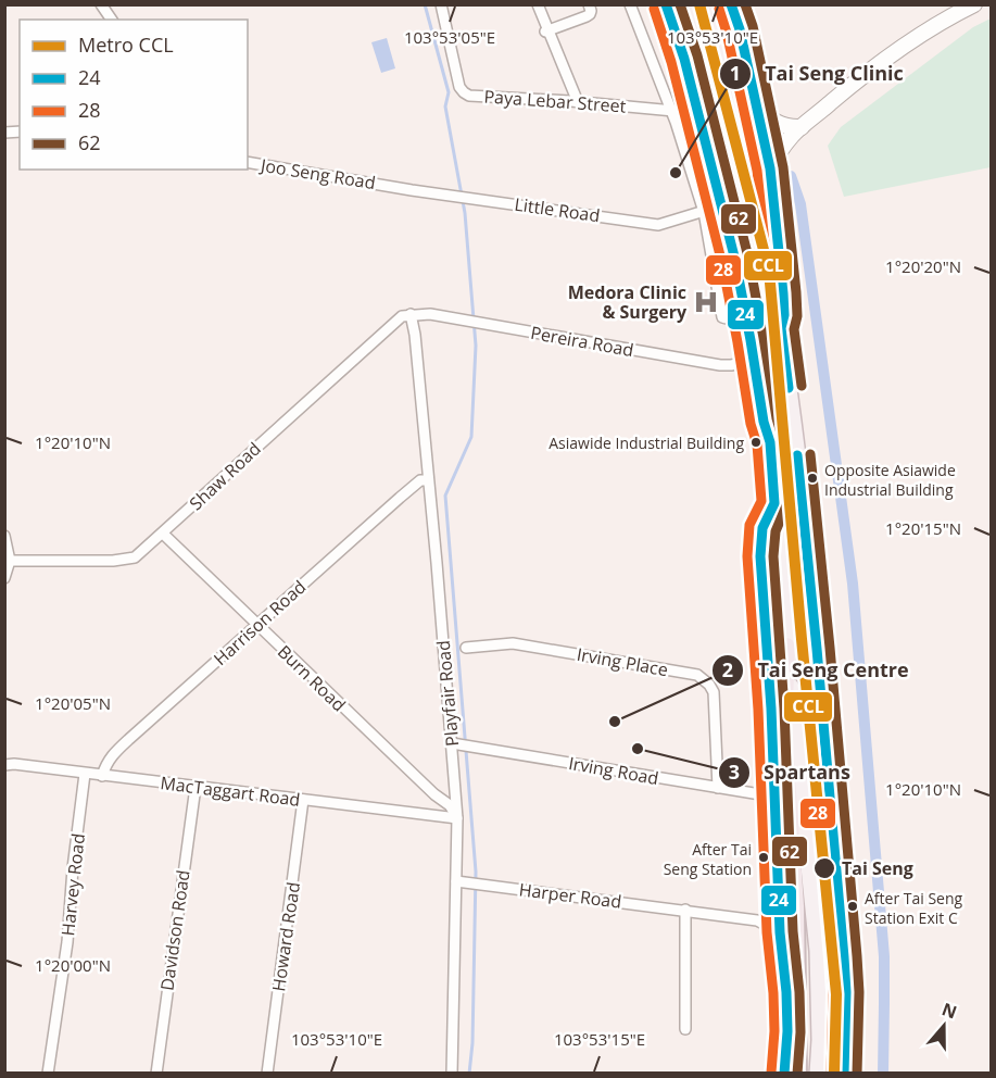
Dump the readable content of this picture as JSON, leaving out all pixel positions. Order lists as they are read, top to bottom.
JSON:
{
  "streets": {
    "street": [
      "Paya Lebar Street",
      "Joo Seng Road",
      "Little Road",
      "Pereira Road",
      "Shaw Road",
      "Harrison Road",
      "Irving Place",
      "Burn Road",
      "Playfair Road",
      "Irving Road",
      "MacTaggart Road",
      "Harvey Road",
      "Harper Road",
      "Davidson Road",
      "Howard Road"
    ]
  },
  "crossings": [
    ["Joo Seng Road", "Little Road"],
    ["Pereira Road", "Shaw Road"],
    ["Pereira Road", "Playfair Road"],
    ["Shaw Road", "Burn Road"],
    ["Shaw Road", "Playfair Road"],
    ["Harrison Road", "Burn Road"],
    ["Harrison Road", "Playfair Road"],
    ["Harrison Road", "MacTaggart Road"],
    ["Irving Place", "Irving Road"],
    ["Burn Road", "Playfair Road"],
    ["Burn Road", "MacTaggart Road"],
    ["Playfair Road", "Irving Road"],
    ["Playfair Road", "MacTaggart Road"],
    ["Playfair Road", "Harper Road"],
    ["MacTaggart Road", "Harvey Road"],
    ["MacTaggart Road", "Davidson Road"],
    ["MacTaggart Road", "Howard Road"]
  ],
  "places": {
    "other": [
      "Tai Seng Clinic",
      "Asiawide Industrial Building",
      "Opposite Asiawide Industrial Building",
      "Tai Seng Centre",
      "Spartans",
      "After Tai Seng Station",
      "Tai Seng",
      "After Tai Seng Station Exit C"
    ],
    "hospital": ["Medora Clinic & Surgery"]
  },
  "lines": [
    "metro line CCL",
    "transit line 24",
    "transit line 62",
    "transit line 28"
  ],
  "legend": [
    "Metro CCL",
    "24",
    "28",
    "62"
  ],
  "north": "top",
  "coordinates": [
    "103°53'05\"E",
    "103°53'10\"E",
    "1°20'20\"N",
    "1°20'10\"N",
    "1°20'15\"N",
    "1°20'05\"N",
    "1°20'00\"N",
    "103°53'15\"E"
  ]
}
